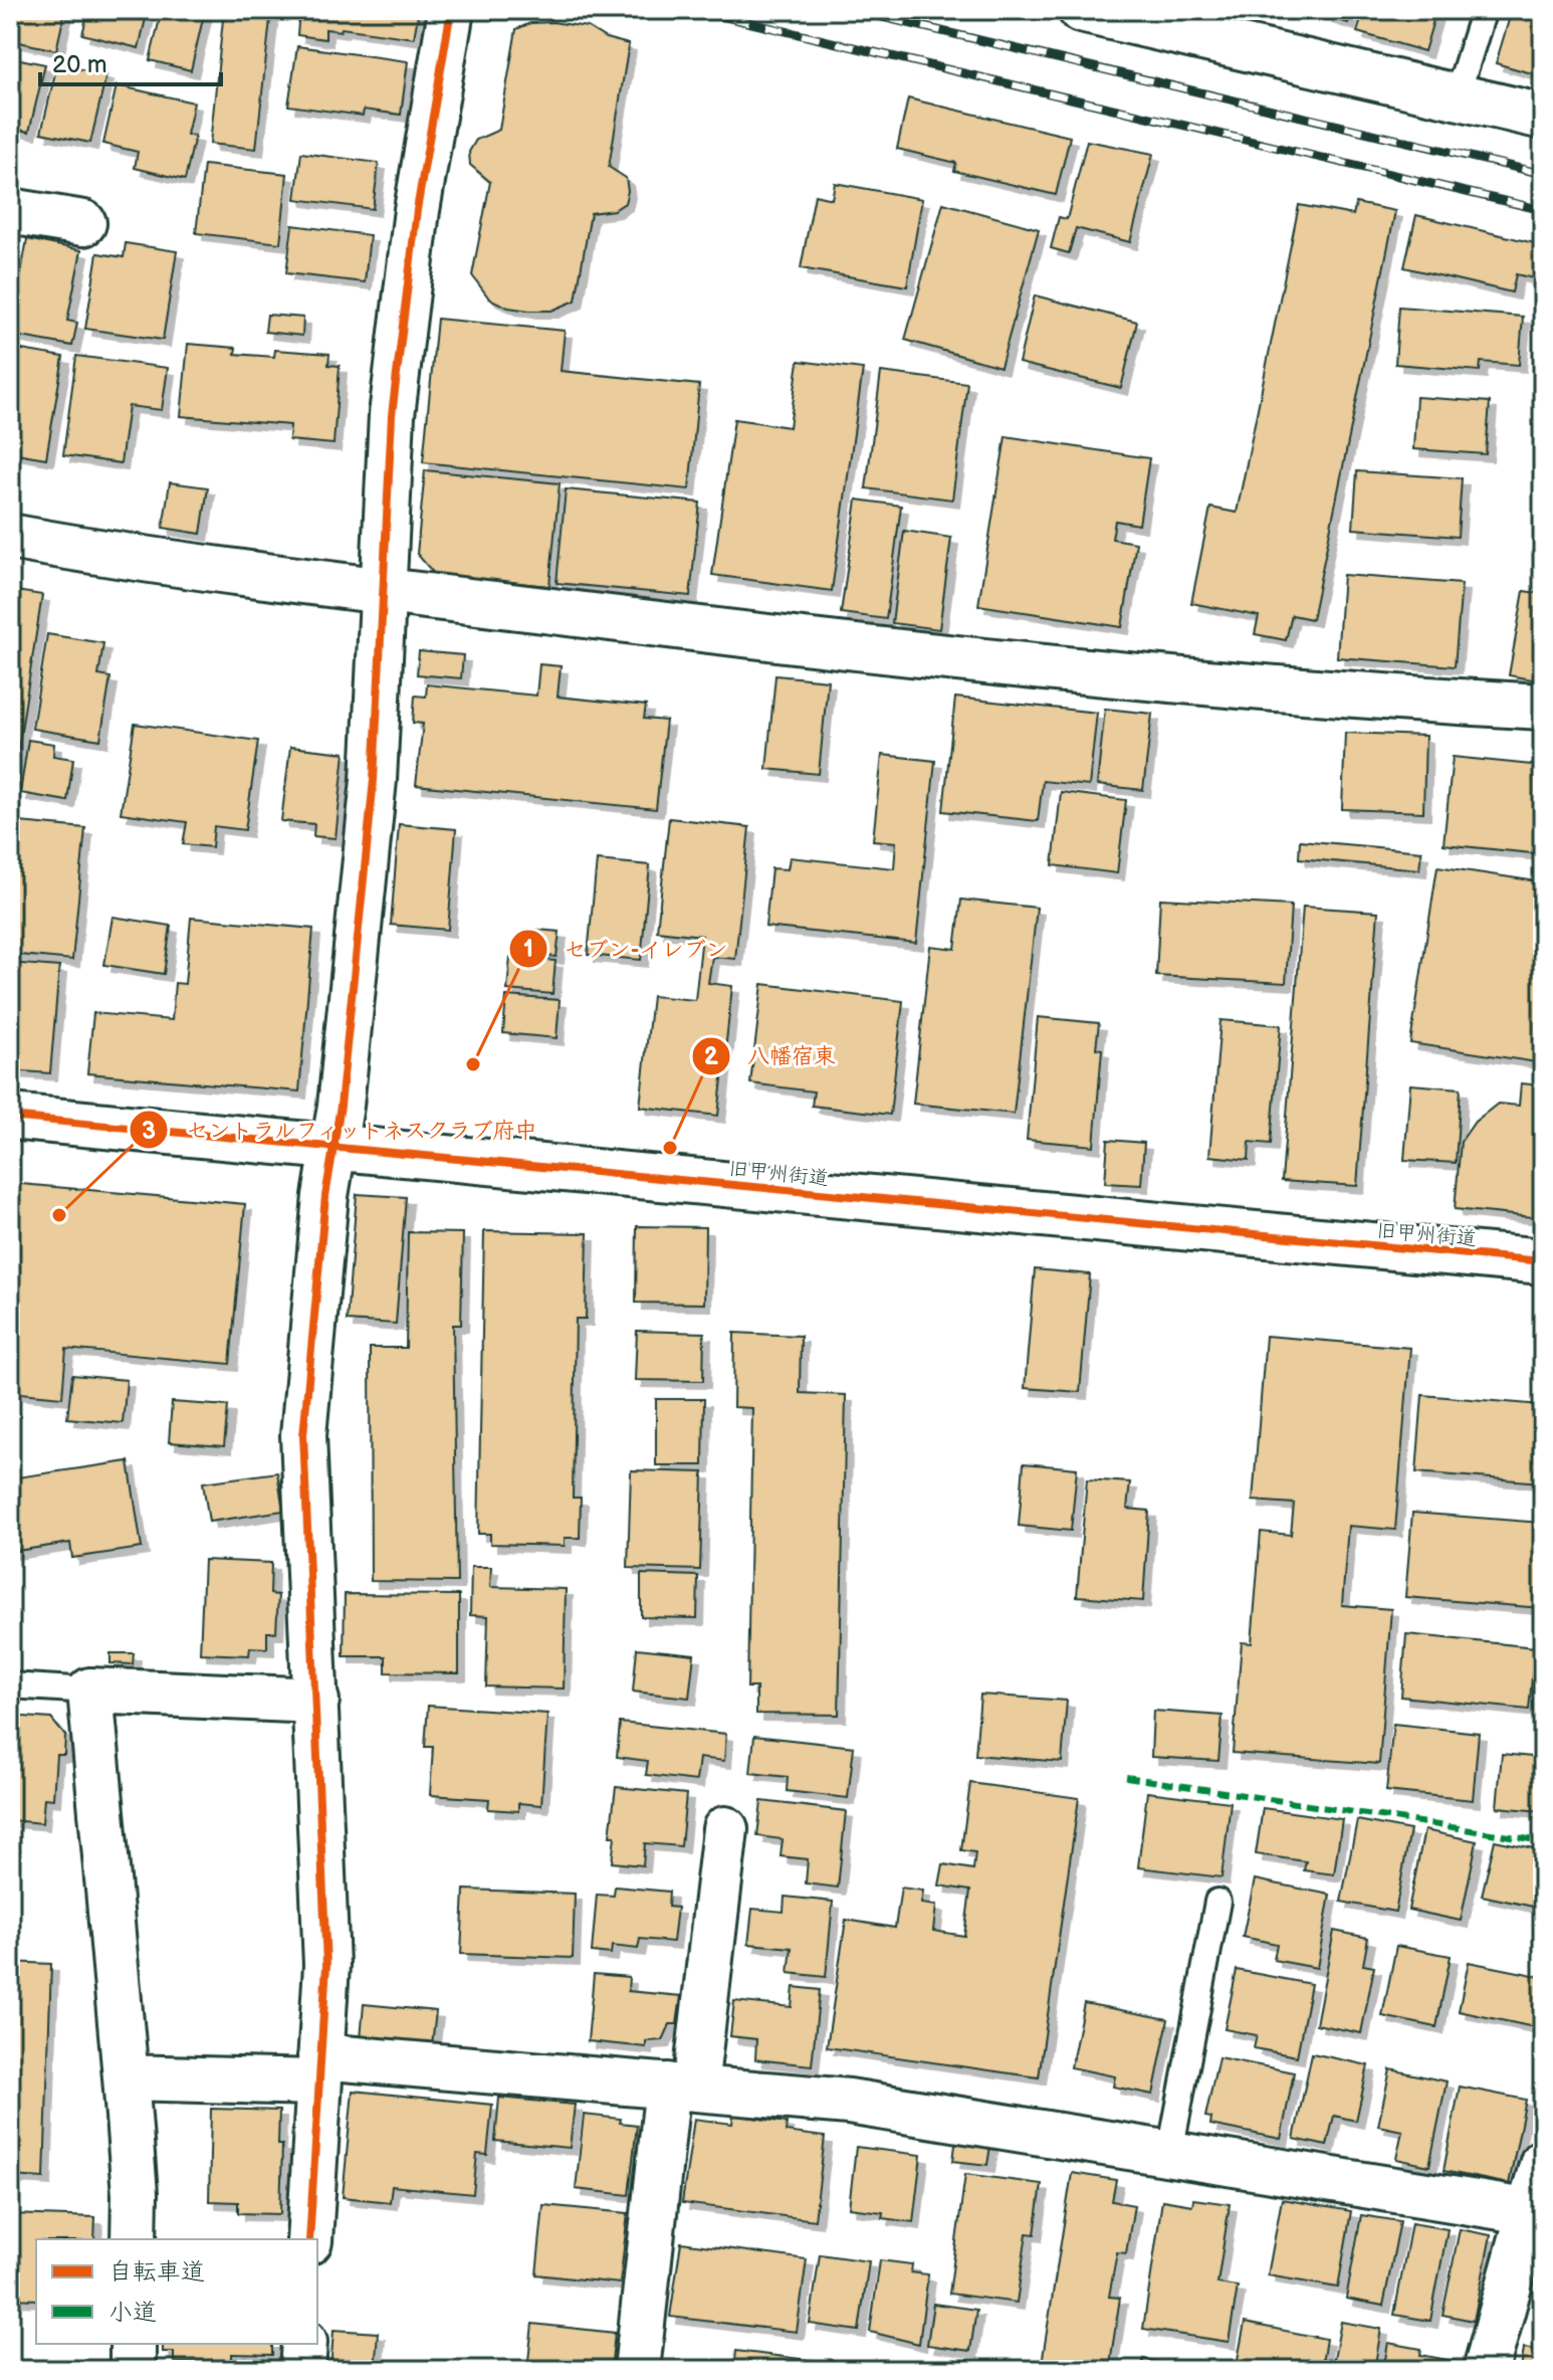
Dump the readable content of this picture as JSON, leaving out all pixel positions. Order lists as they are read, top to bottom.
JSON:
{
  "streets": {
    "street": ["旧甲州街道"]
  },
  "places": ["セブン-イレブン", "八幡宿東", "セントラルフィットネスクラブ府中"],
  "legend": ["自転車道", "小道"],
  "scale_bar": "20 m"
}
